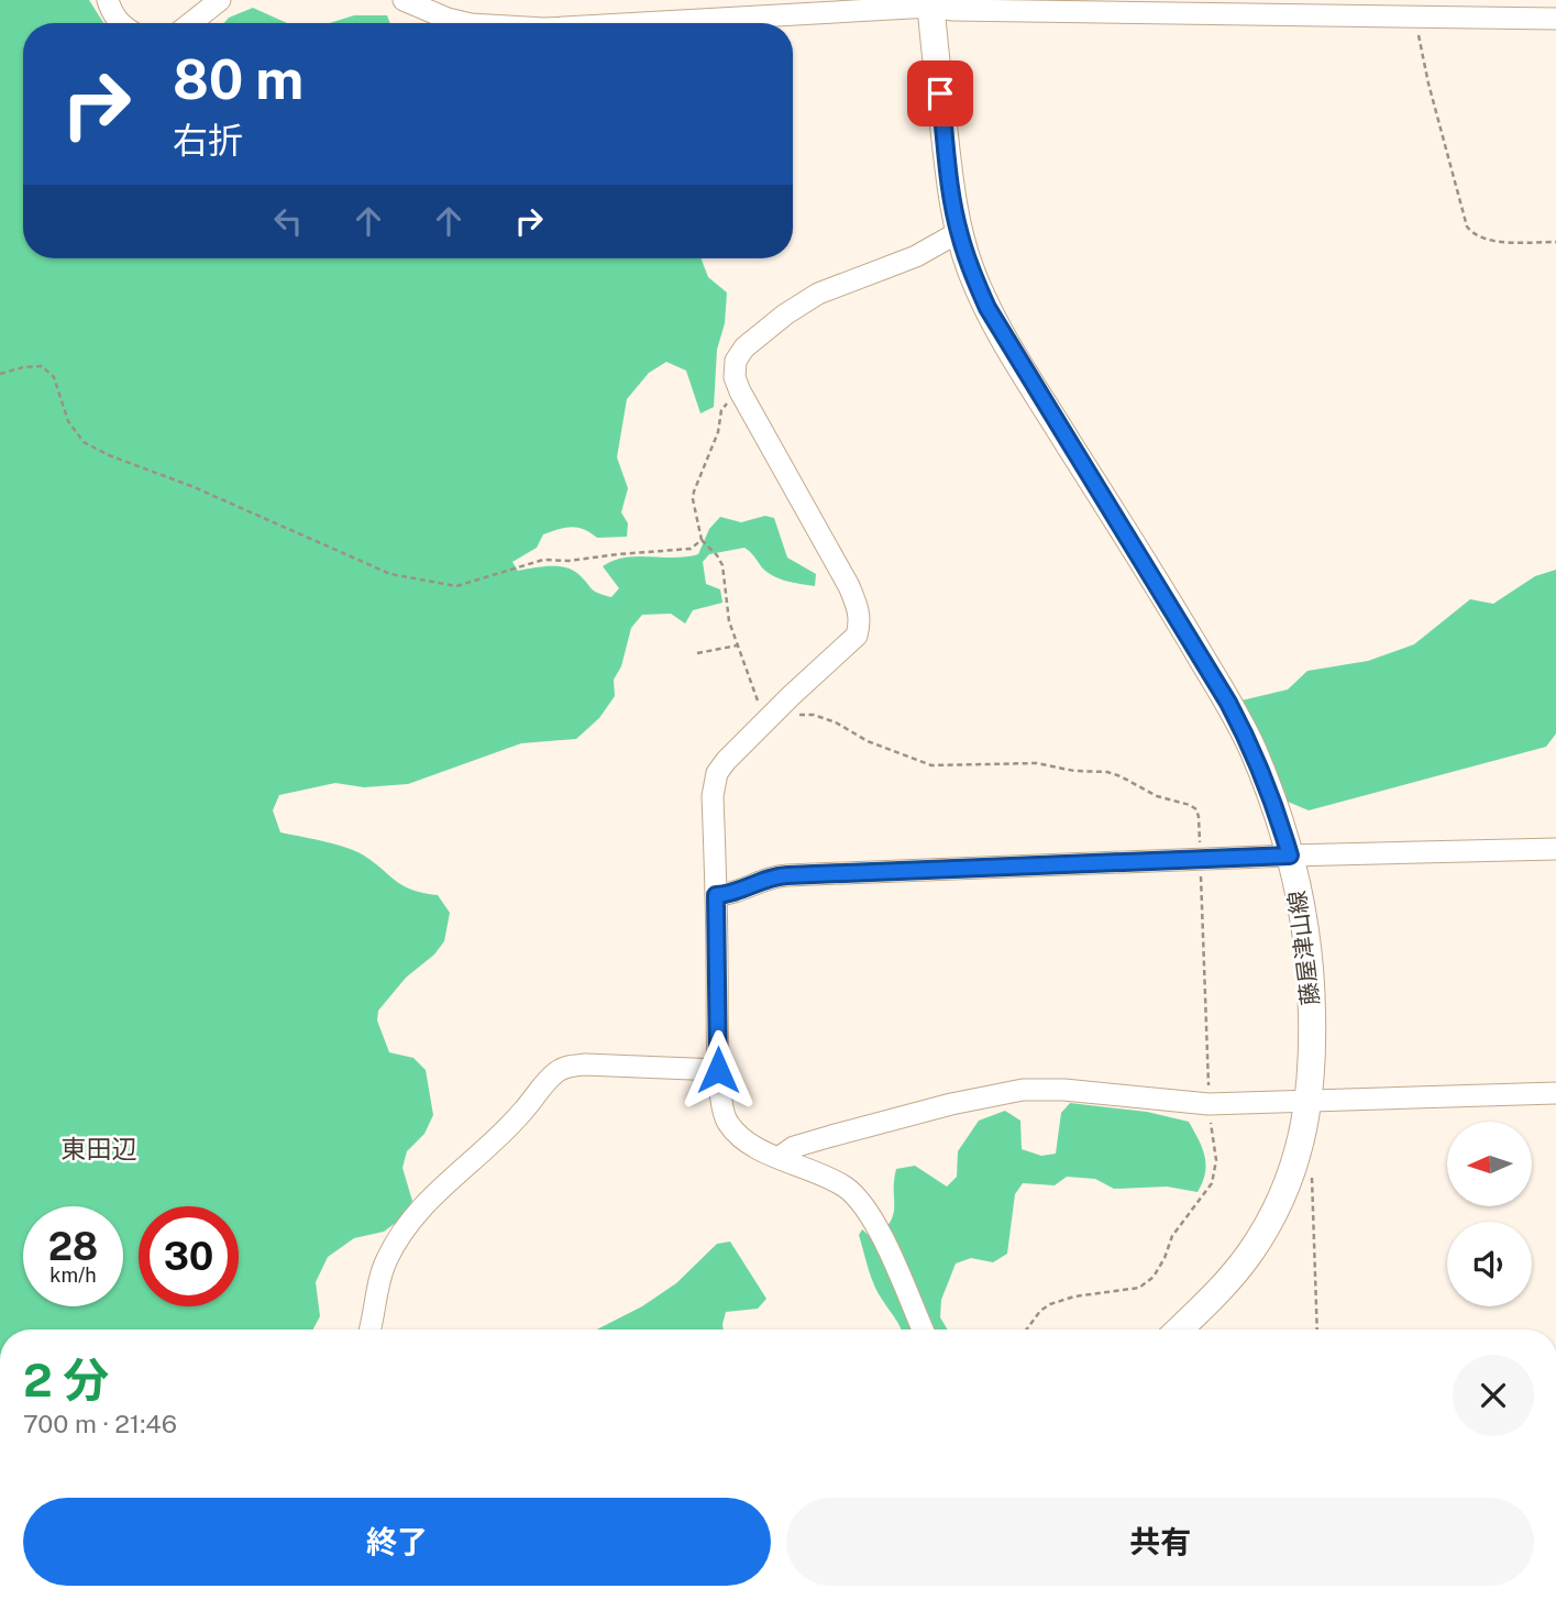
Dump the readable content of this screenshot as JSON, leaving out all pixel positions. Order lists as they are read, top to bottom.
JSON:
{
  "streets": {
    "main road": ["藤屋津山線"]
  },
  "districts": ["東田辺"],
  "north": "left",
  "page": {
    "turn": ["80 m", "右折"],
    "speed": "28 km/h",
    "limit": "30",
    "heading": ["2 分", "700 m · 21:46"],
    "buttons": ["終了", "共有"]
  }
}
